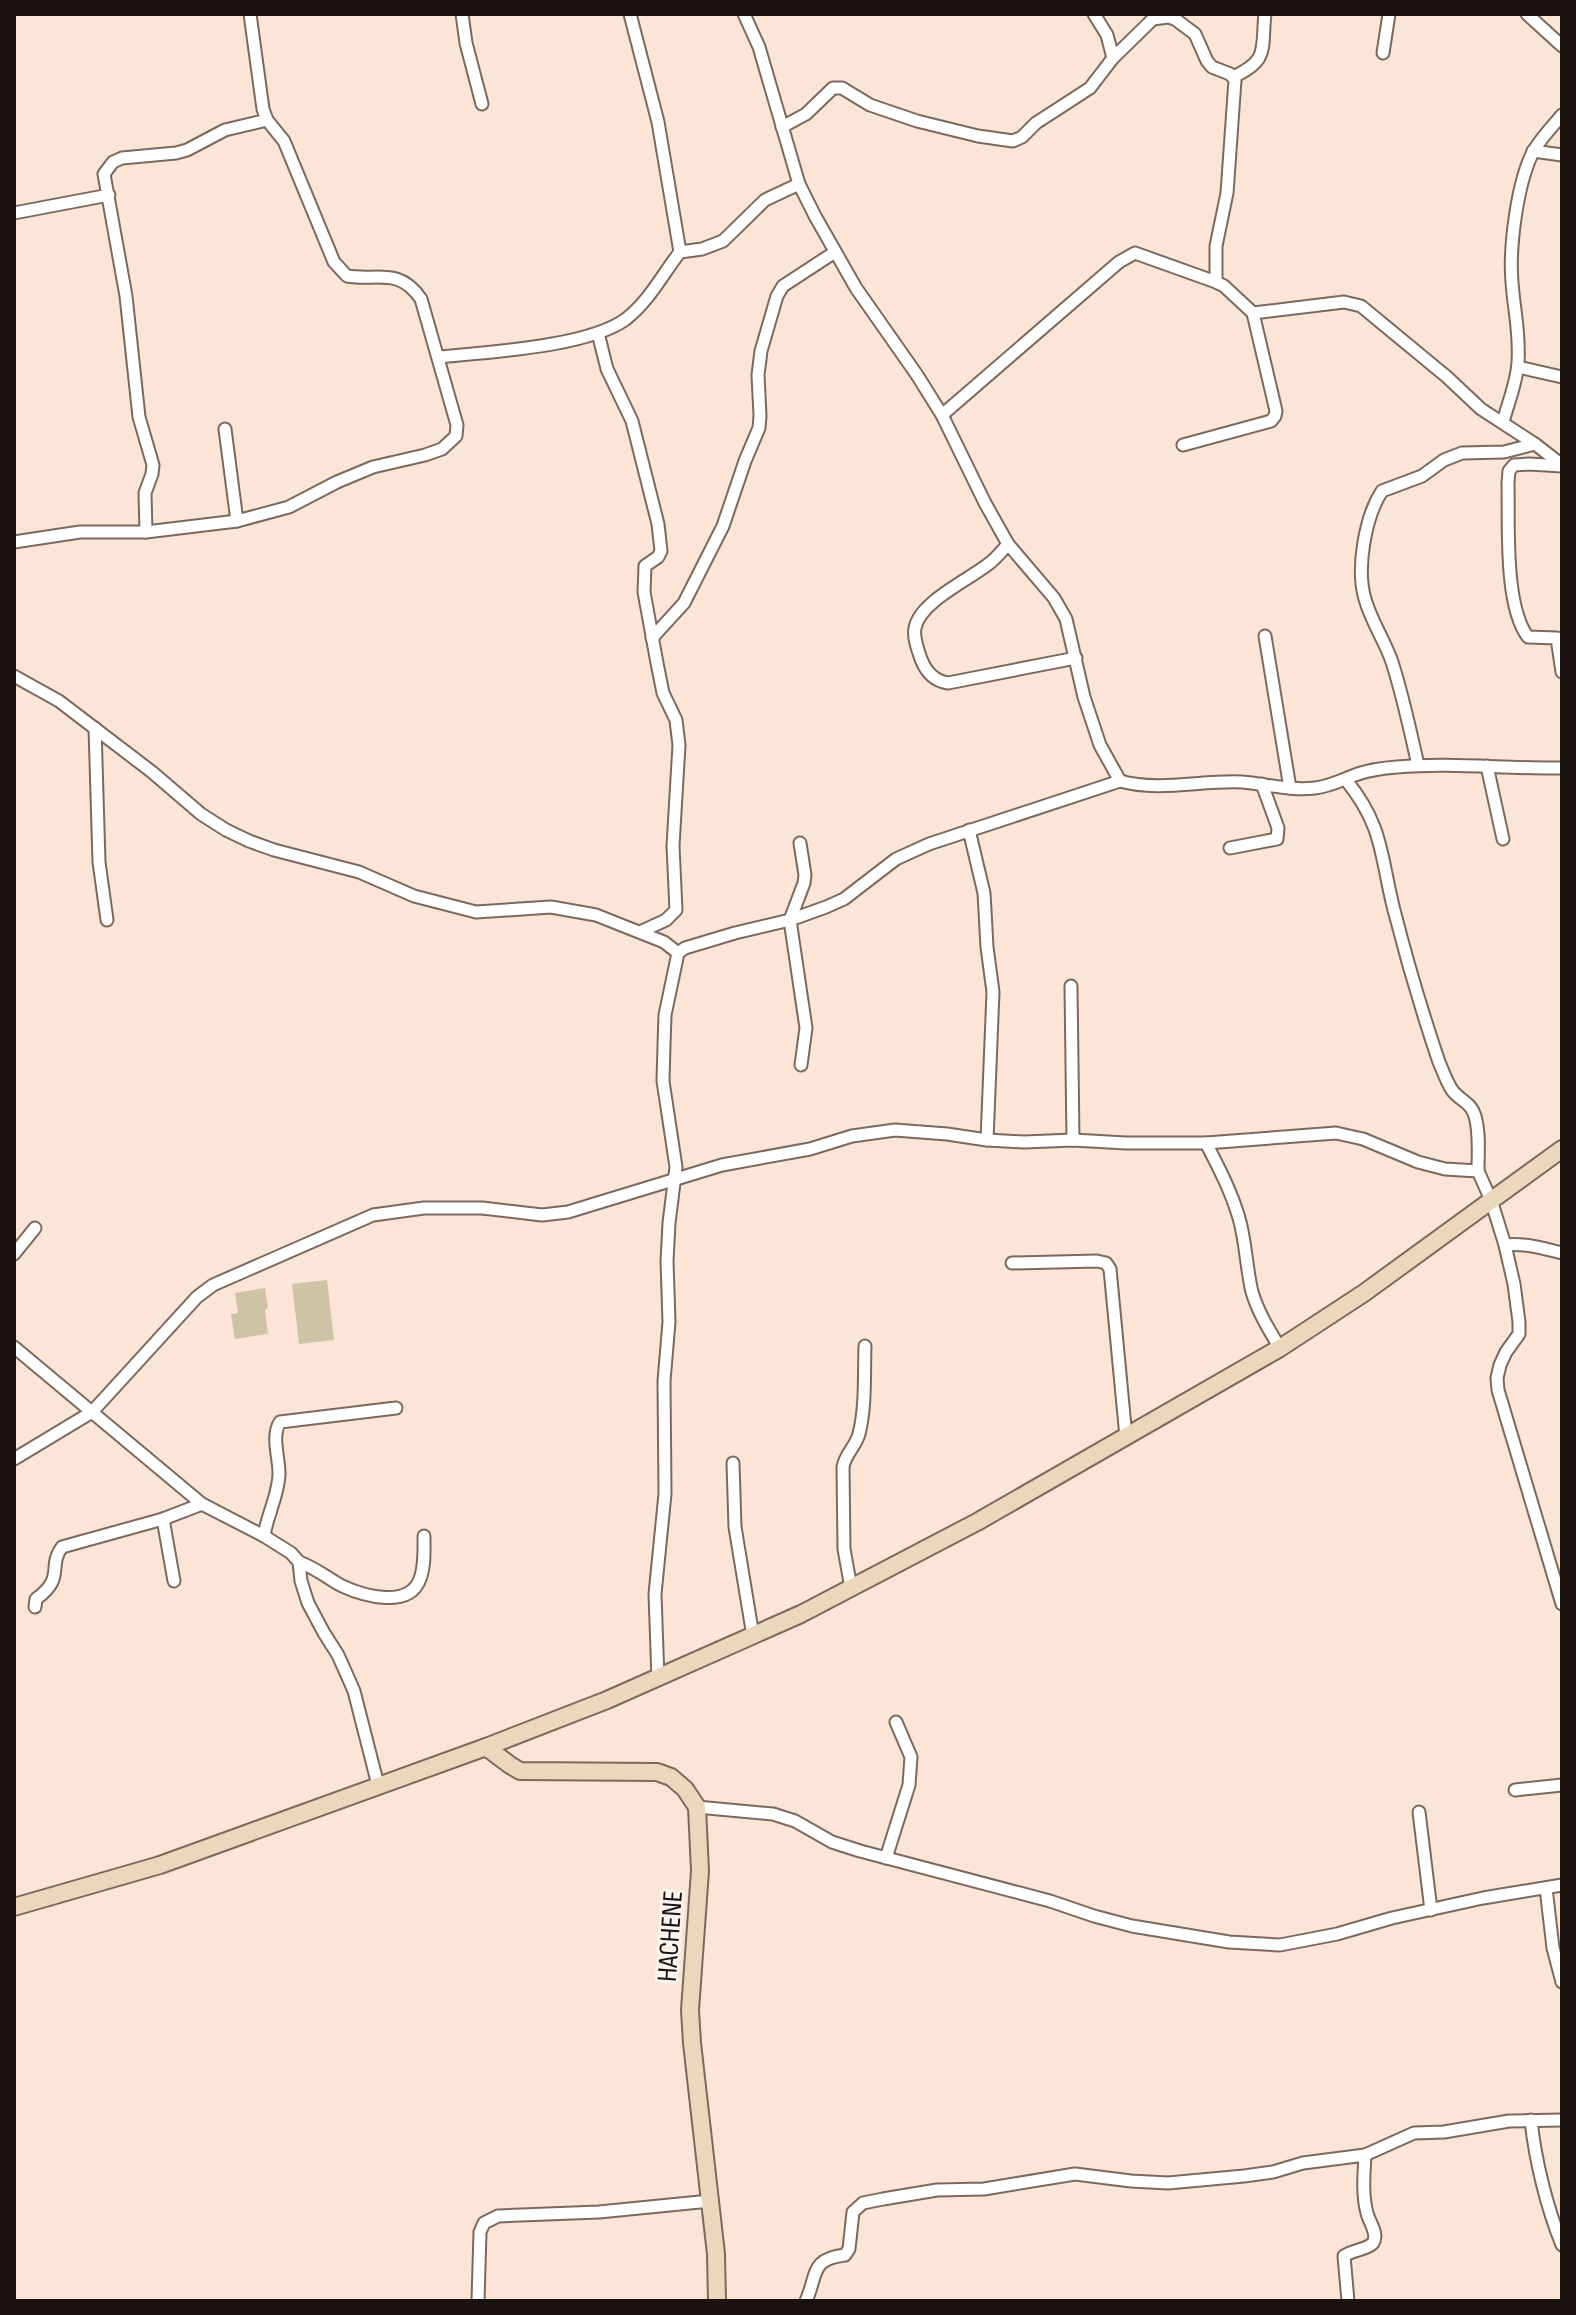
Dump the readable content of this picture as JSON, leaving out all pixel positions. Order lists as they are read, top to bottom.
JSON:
{
  "streets": {
    "main road": ["HACHENE"]
  }
}
